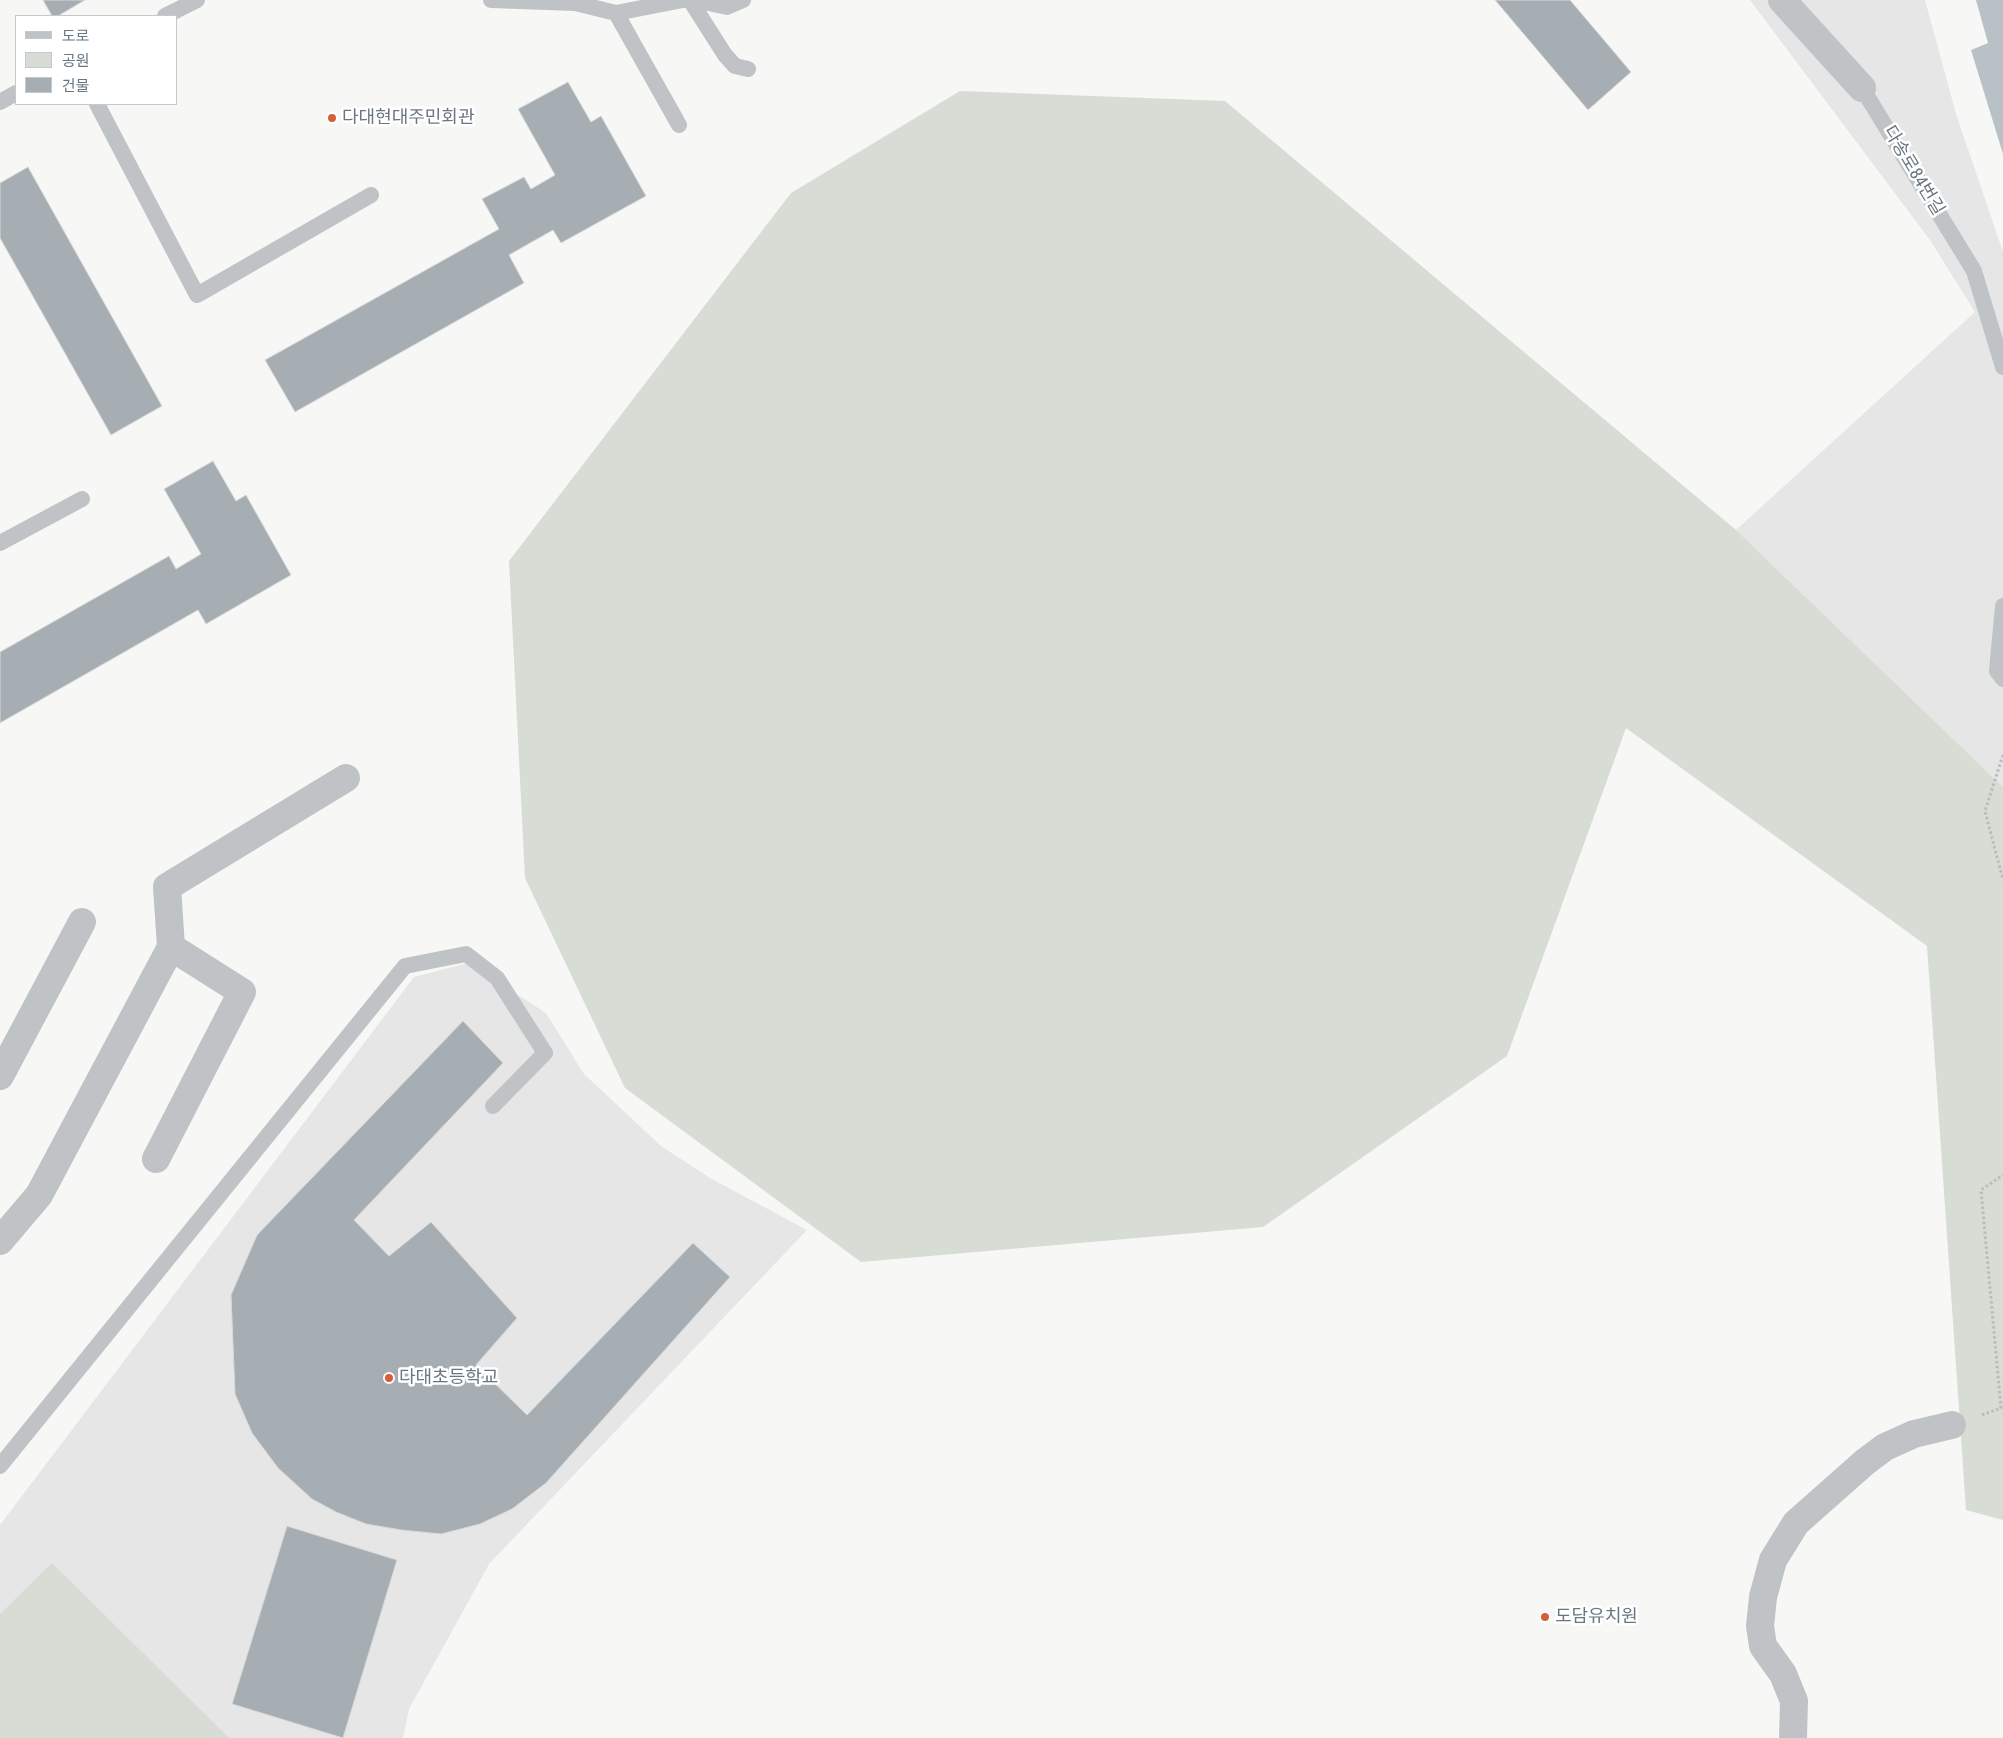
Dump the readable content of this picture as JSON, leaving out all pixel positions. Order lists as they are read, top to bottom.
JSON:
{
  "streets": {
    "street": ["다송로84번길"]
  },
  "places": ["다대현대주민회관", "다대초등학교", "도담유치원"],
  "legend": ["도로", "공원", "건물"]
}
